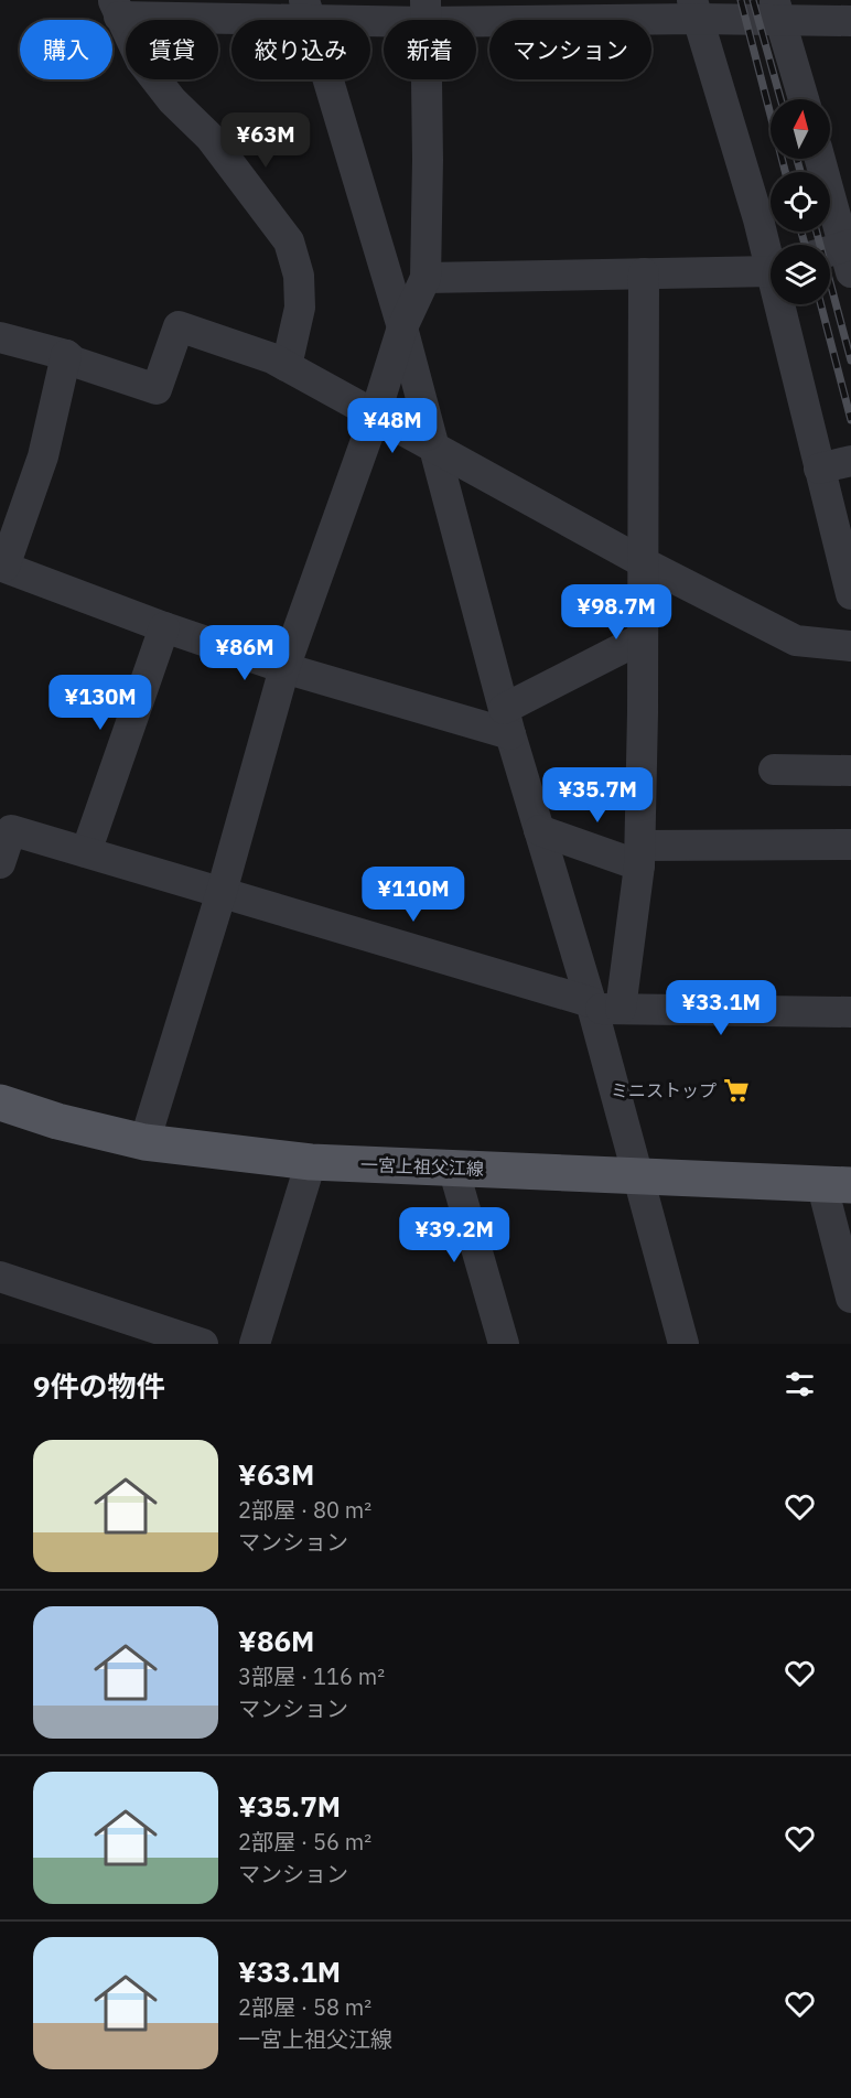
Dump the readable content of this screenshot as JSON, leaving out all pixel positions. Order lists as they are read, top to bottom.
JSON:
{
  "streets": {
    "main road": ["一宮上祖父江線"]
  },
  "places": {
    "supermarket": ["ミニストップ"]
  },
  "north": "top",
  "page": {
    "chip": [
      "購入",
      "賃貸",
      "絞り込み",
      "新着",
      "マンション"
    ],
    "price": [
      "¥63M",
      "¥48M",
      "¥98.7M",
      "¥86M",
      "¥130M",
      "¥35.7M",
      "¥110M",
      "¥33.1M",
      "¥39.2M"
    ],
    "heading": "9件の物件",
    "list": [
      {
        "name": "¥63M",
        "note": "2部屋 · 80 m² · マンション"
      },
      {
        "name": "¥86M",
        "note": "3部屋 · 116 m² · マンション"
      },
      {
        "name": "¥35.7M",
        "note": "2部屋 · 56 m² · マンション"
      },
      {
        "name": "¥33.1M",
        "note": "2部屋 · 58 m² · 一宮上祖父江線"
      }
    ]
  }
}
